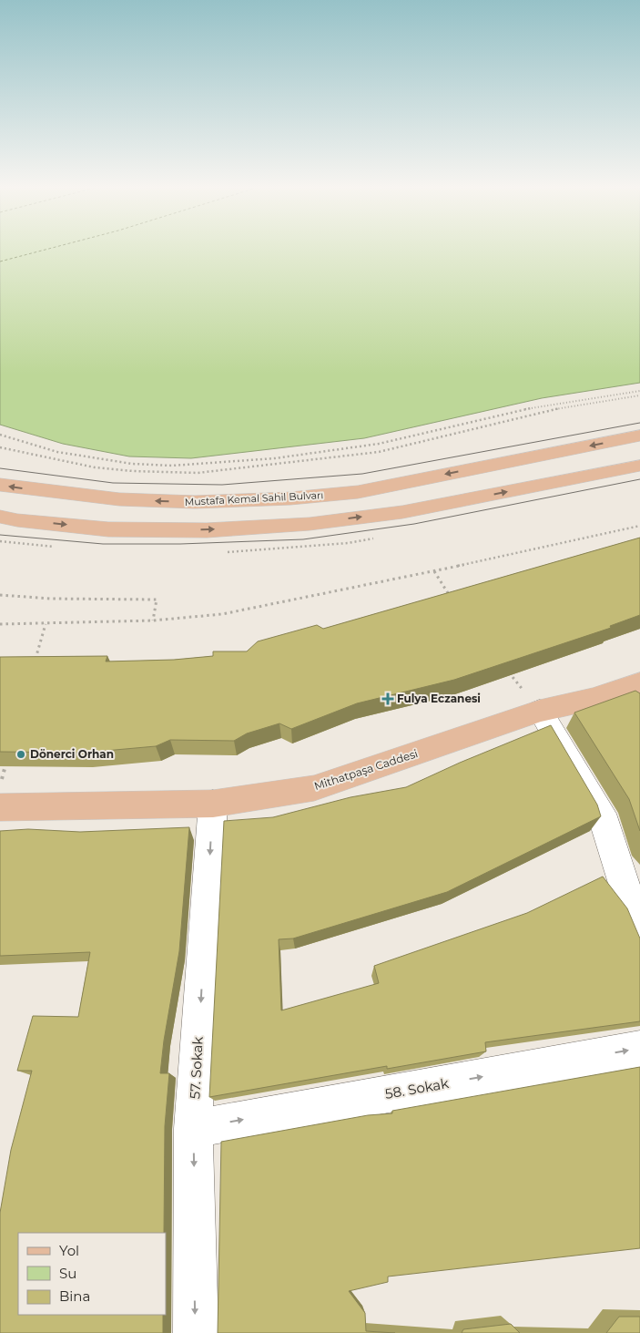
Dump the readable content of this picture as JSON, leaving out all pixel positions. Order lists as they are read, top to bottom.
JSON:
{
  "streets": {
    "main road": ["Mustafa Kemal Sahil Bulvarı", "Mithatpaşa Caddesi"],
    "street": ["57. Sokak", "58. Sokak"]
  },
  "crossings": [
    ["Mithatpaşa Caddesi", "57. Sokak"],
    ["57. Sokak", "58. Sokak"]
  ],
  "one_way": ["57. Sokak", "58. Sokak"],
  "places": {
    "health": ["Fulya Eczanesi"],
    "other": ["Dönerci Orhan"]
  },
  "legend": ["Yol", "Su", "Bina"]
}
